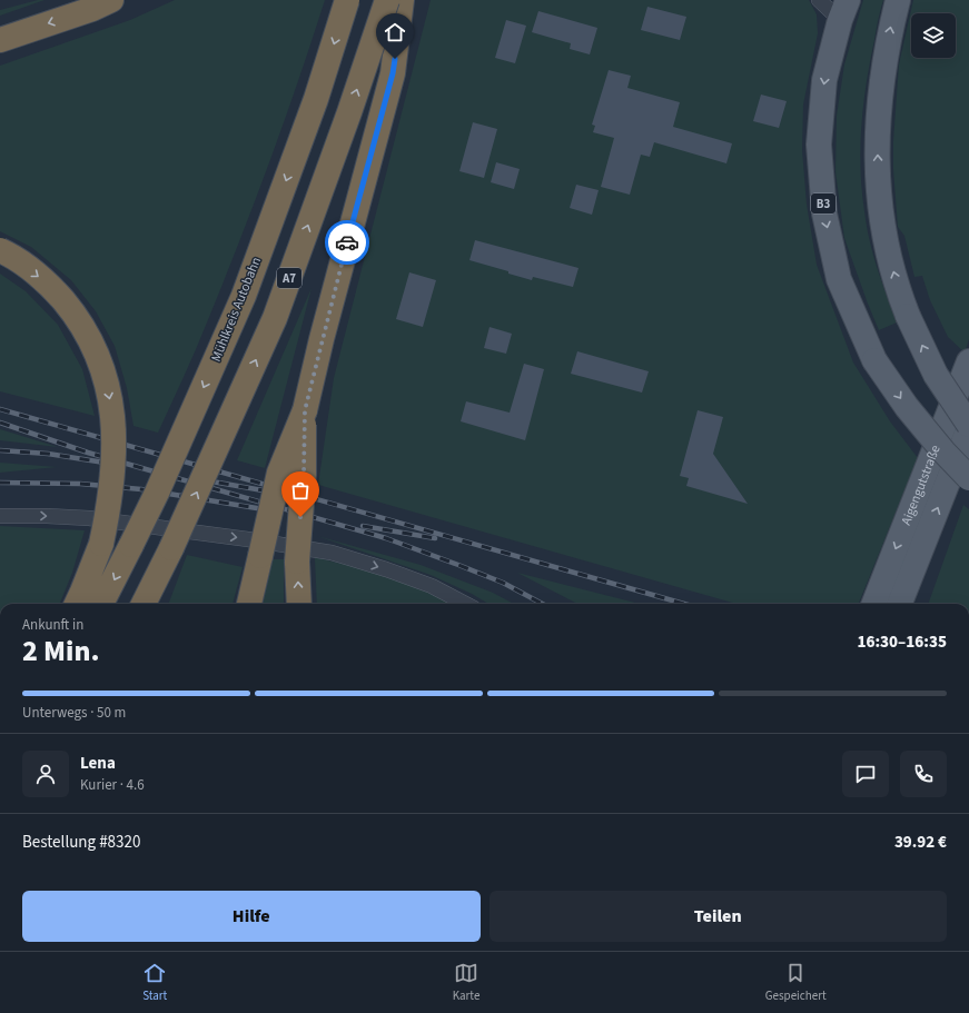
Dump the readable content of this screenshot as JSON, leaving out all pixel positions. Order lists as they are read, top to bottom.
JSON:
{
  "streets": {
    "highway": ["A7", "Mühlkreis Autobahn"],
    "main road": ["B3", "Aigengutstraße"]
  },
  "page": {
    "heading": ["2 Min.", "Ankunft in", "16:30–16:35"],
    "panel": [
      "Lena",
      "Kurier · 4.6",
      "Bestellung #8320",
      "39.92 €"
    ],
    "bar": "Unterwegs · 50 m",
    "buttons": ["Hilfe", "Teilen"],
    "tabs": ["Start", "Karte", "Gespeichert"]
  }
}
